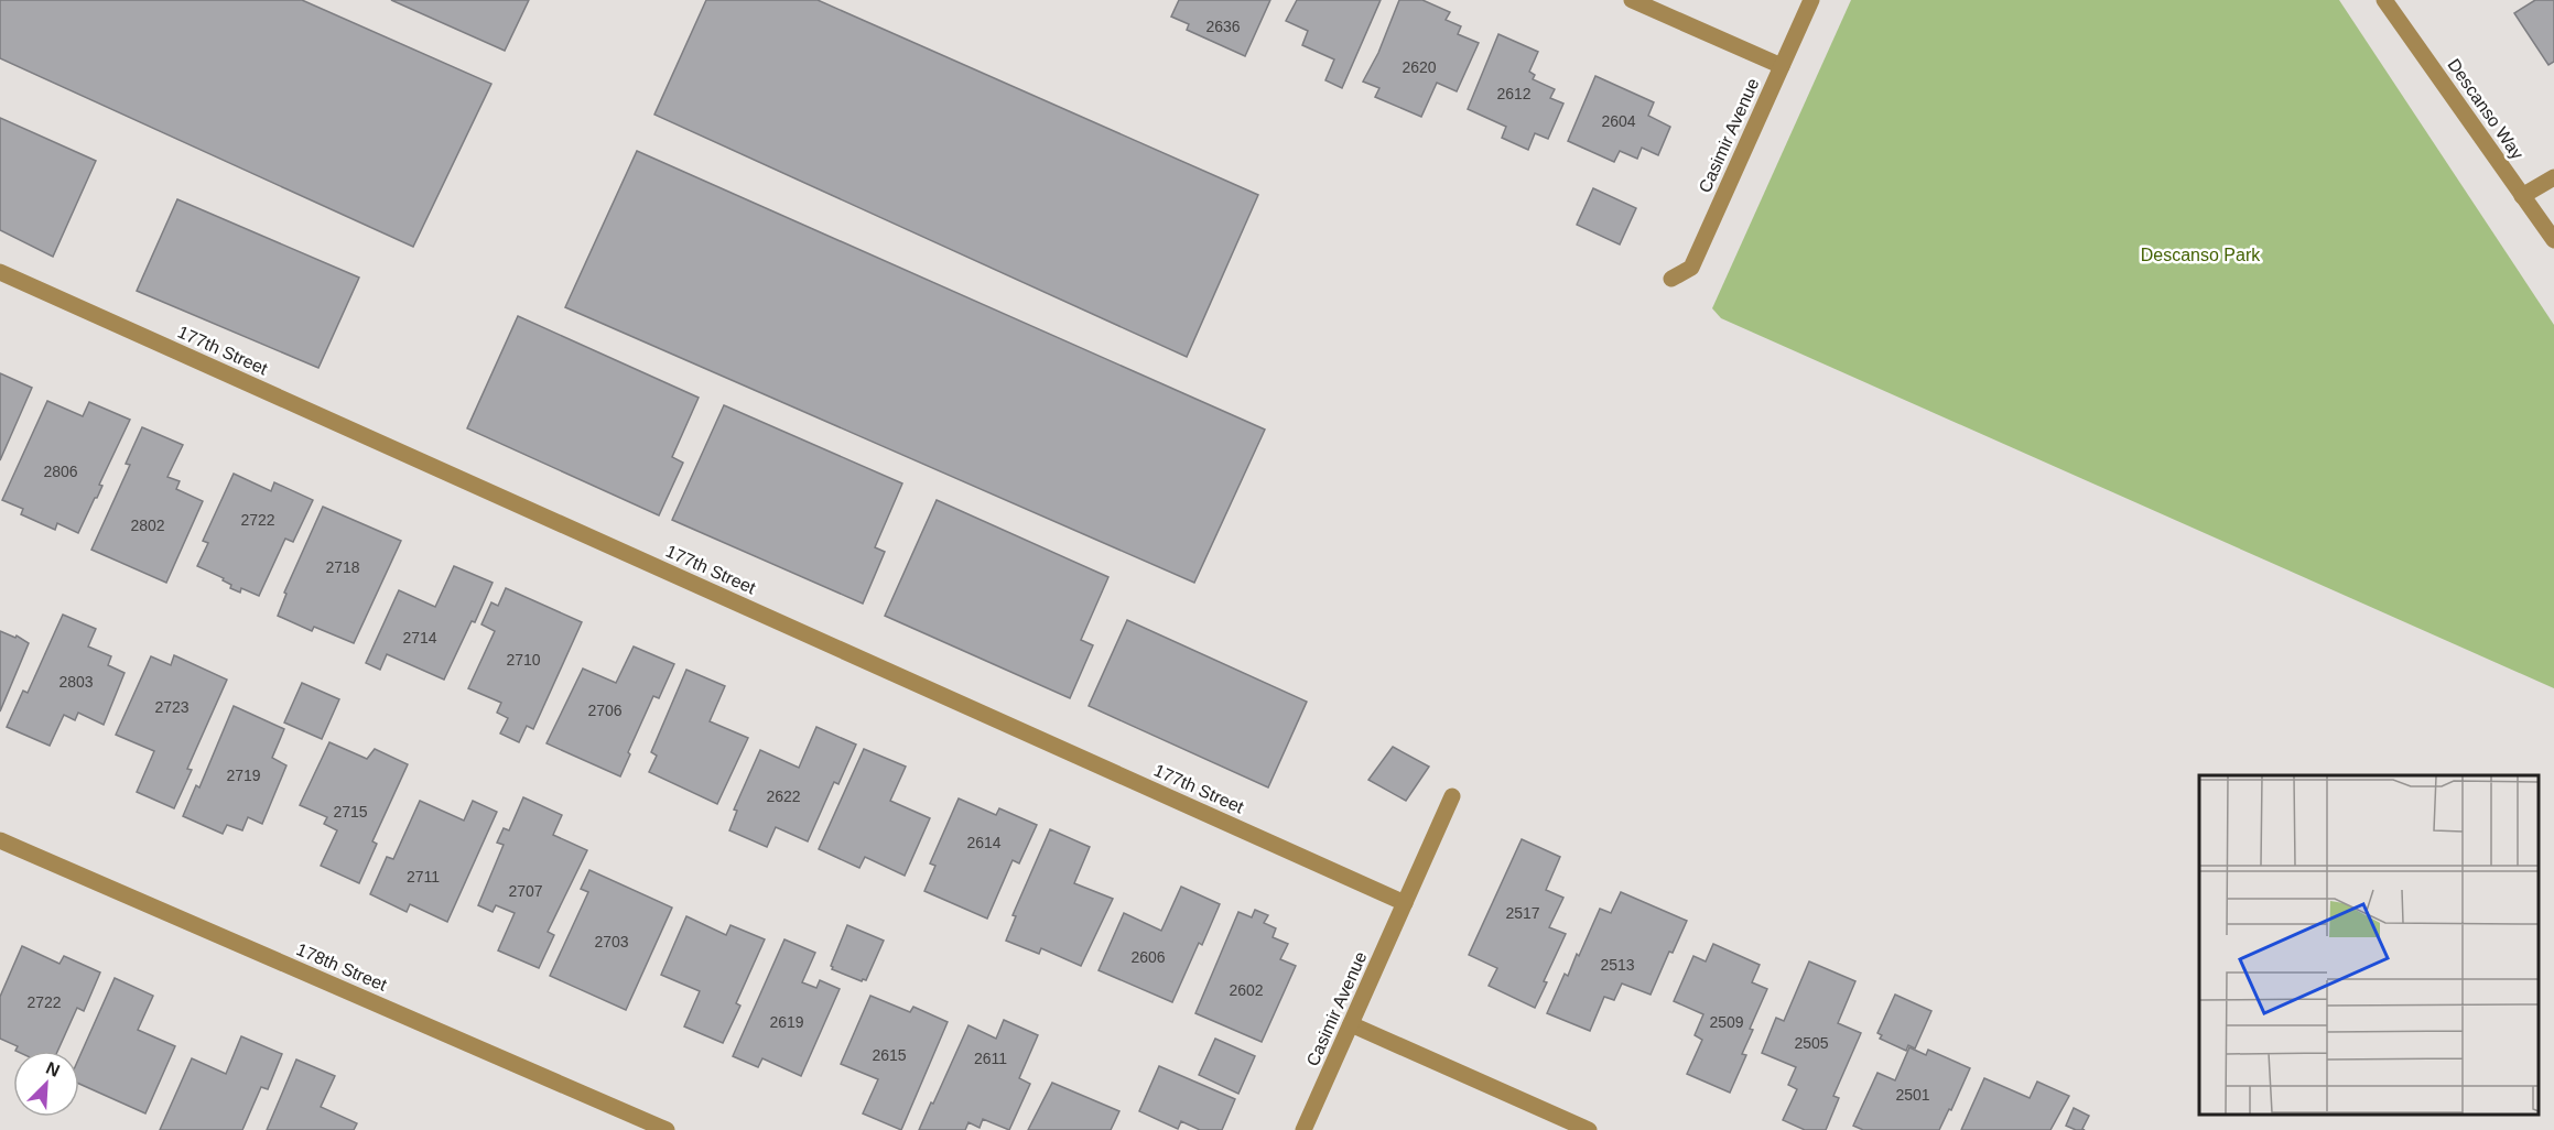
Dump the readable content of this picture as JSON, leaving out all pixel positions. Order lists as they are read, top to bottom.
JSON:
{
  "streets": {
    "street": [
      "Descanso Way",
      "Casimir Avenue",
      "177th Street",
      "178th Street"
    ]
  },
  "crossings": [
    ["Casimir Avenue", "177th Street"]
  ],
  "parks": ["Descanso Park"],
  "house_numbers": [
    "2636",
    "2620",
    "2612",
    "2604",
    "2806",
    "2722",
    "2802",
    "2718",
    "2714",
    "2710",
    "2803",
    "2723",
    "2706",
    "2719",
    "2622",
    "2715",
    "2614",
    "2711",
    "2707",
    "2517",
    "2703",
    "2606",
    "2513",
    "2602",
    "2722",
    "2619",
    "2509",
    "2505",
    "2615",
    "2611",
    "2501"
  ],
  "north": "top right"
}
